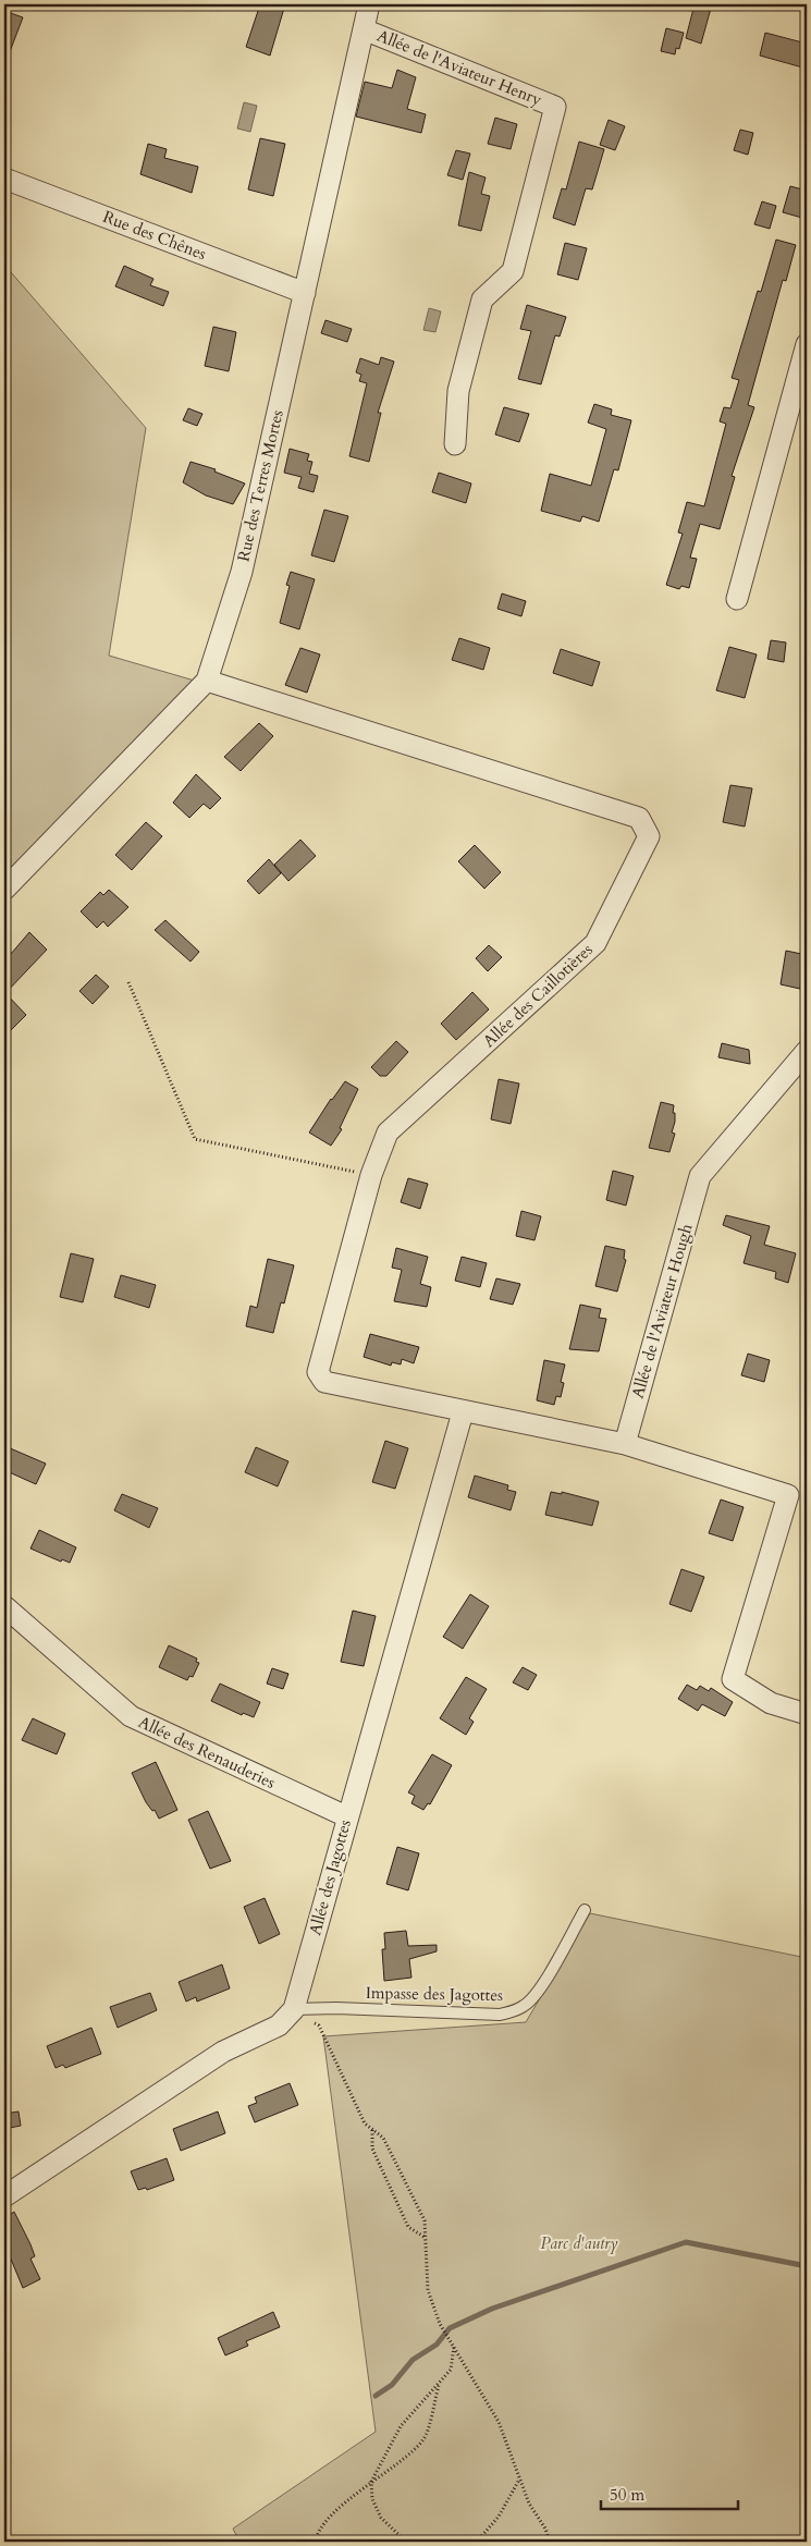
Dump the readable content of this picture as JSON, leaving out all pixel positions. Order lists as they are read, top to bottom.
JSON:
{
  "streets": {
    "street": [
      "Allée de l'Aviateur Henry",
      "Rue des Chênes",
      "Rue des Terres Mortes",
      "Allée des Caillotières",
      "Allée de l'Aviateur Hough",
      "Allée des Renauderies",
      "Allée des Jagottes"
    ],
    "lane": ["Impasse des Jagottes"]
  },
  "crossings": [
    ["Allée de l'Aviateur Henry", "Rue des Terres Mortes"],
    ["Rue des Chênes", "Rue des Terres Mortes"],
    ["Rue des Terres Mortes", "Allée des Caillotières"],
    ["Allée des Caillotières", "Allée des Jagottes"],
    ["Allée des Renauderies", "Allée des Jagottes"],
    ["Allée des Jagottes", "Impasse des Jagottes"]
  ],
  "parks": ["Parc d'autry"],
  "scale_bar": "50 m"
}
